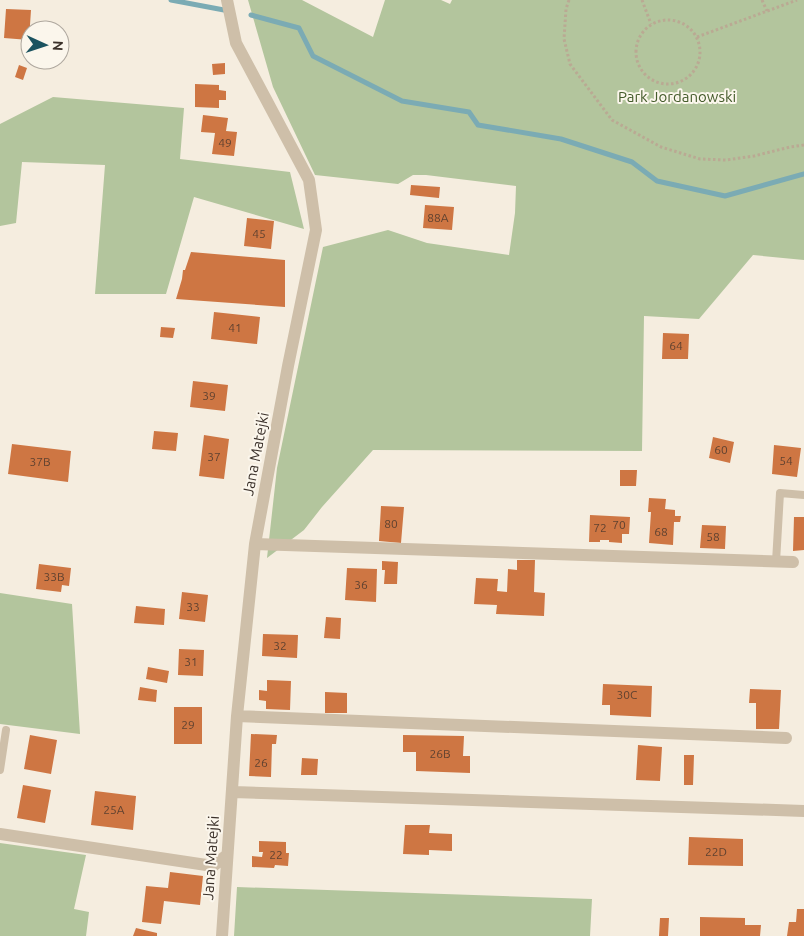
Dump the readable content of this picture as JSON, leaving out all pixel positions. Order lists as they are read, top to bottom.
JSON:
{
  "streets": {
    "street": ["Jana Matejki"]
  },
  "parks": ["Park Jordanowski"],
  "house_numbers": [
    "49",
    "88A",
    "45",
    "41",
    "64",
    "39",
    "60",
    "37",
    "54",
    "37B",
    "80",
    "70",
    "72",
    "68",
    "58",
    "33B",
    "36",
    "33",
    "32",
    "31",
    "30C",
    "29",
    "26B",
    "26",
    "25A",
    "22D",
    "22"
  ],
  "north": "right"
}
